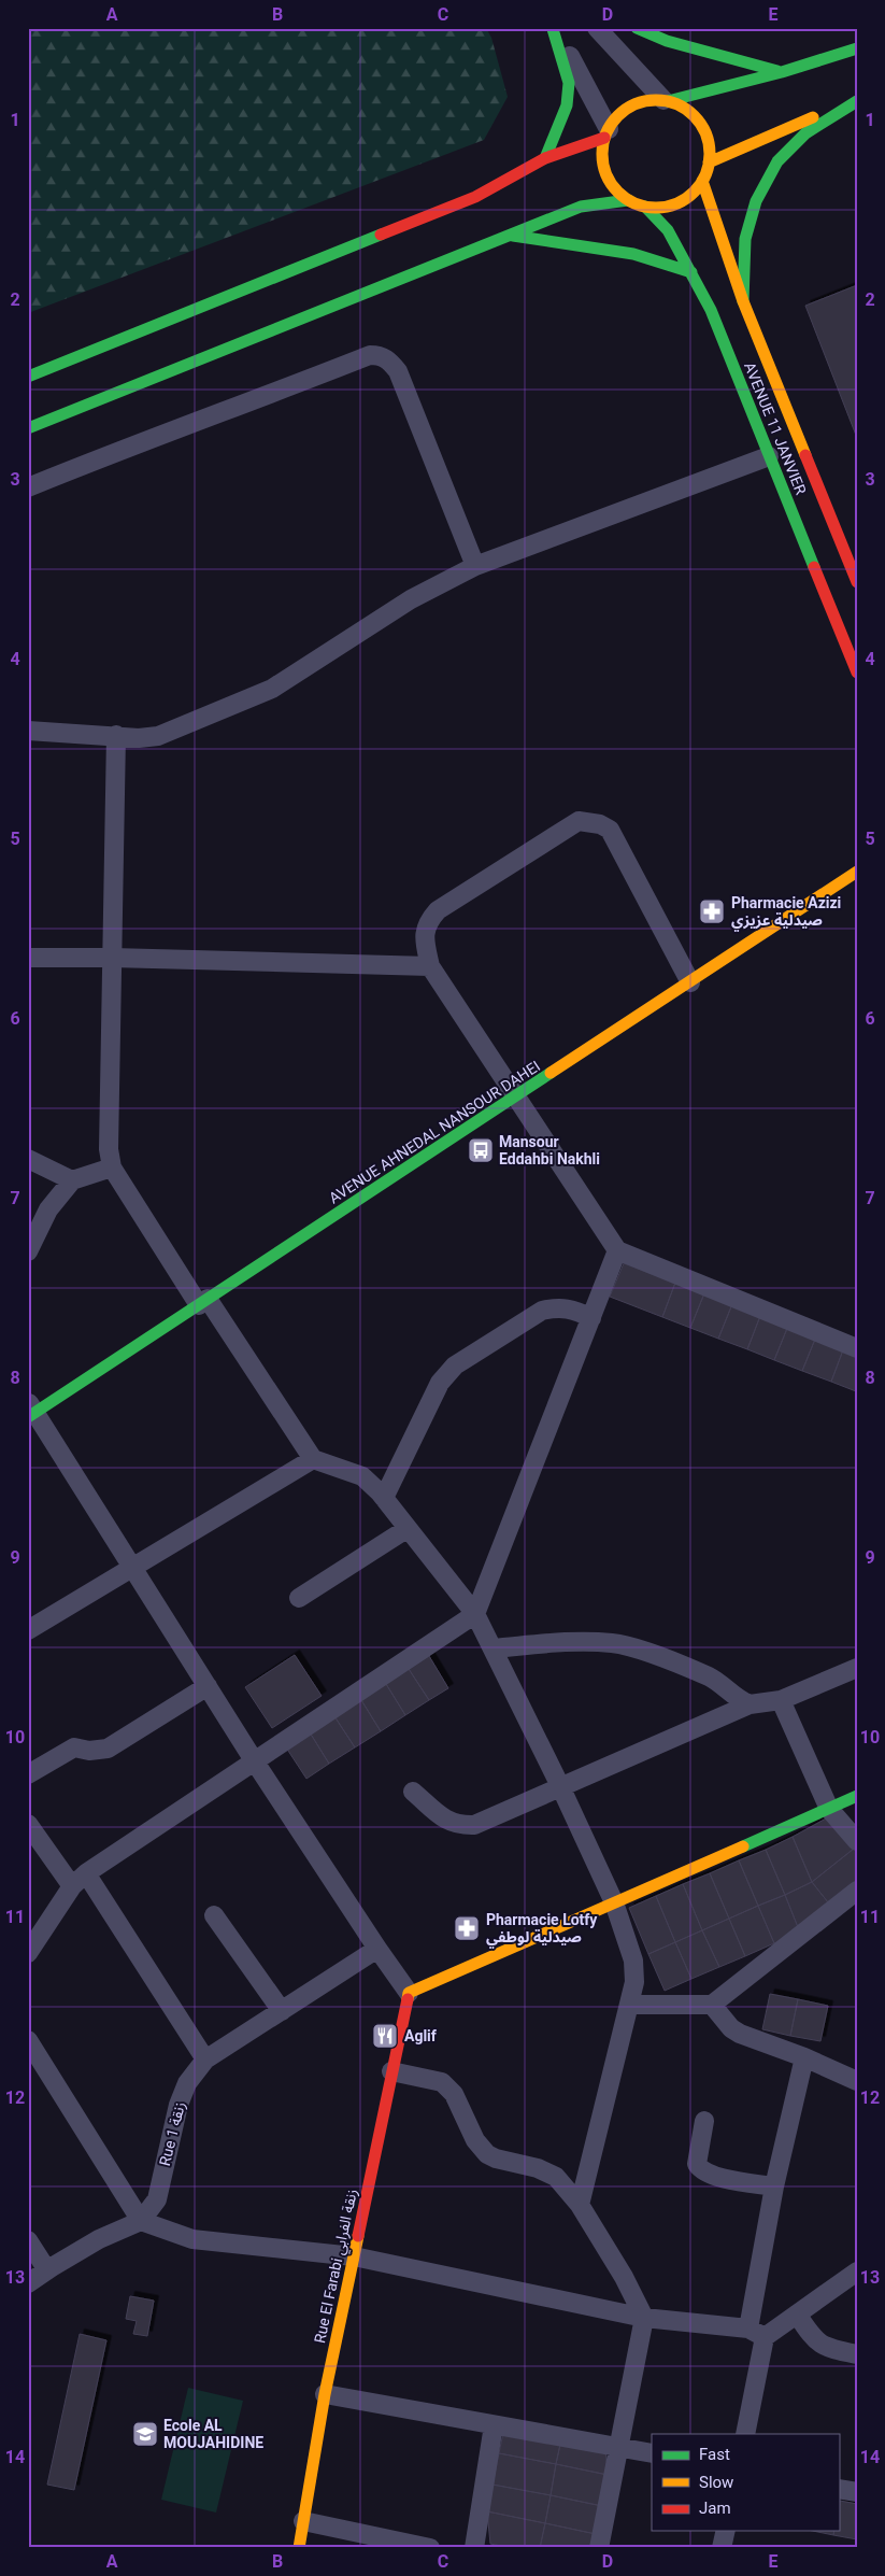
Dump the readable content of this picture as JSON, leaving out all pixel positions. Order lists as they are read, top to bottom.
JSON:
{
  "streets": {
    "main road": ["AVENUE 11 JANVIER", "AVENUE AHNEDAL NANSOUR DAHEI", "Rue El Farabi زنقة الفرابي"],
    "street": ["Rue 1 زنقة"]
  },
  "places": {
    "pharmacy": ["Pharmacie Azizi صيدلية عزيزي", "Pharmacie Lotfy صيدلية لوطفي"],
    "bus stop": ["Mansour Eddahbi Nakhli"],
    "restaurant": ["Aglif"],
    "school or university": ["Ecole AL MOUJAHIDINE"]
  },
  "legend": ["Fast", "Slow", "Jam"],
  "grid": {
    "columns": [
      "A",
      "B",
      "C",
      "D",
      "E"
    ],
    "rows": [
      "1",
      "2",
      "3",
      "4",
      "5",
      "6",
      "7",
      "8",
      "9",
      "10",
      "11",
      "12",
      "13",
      "14"
    ]
  }
}
